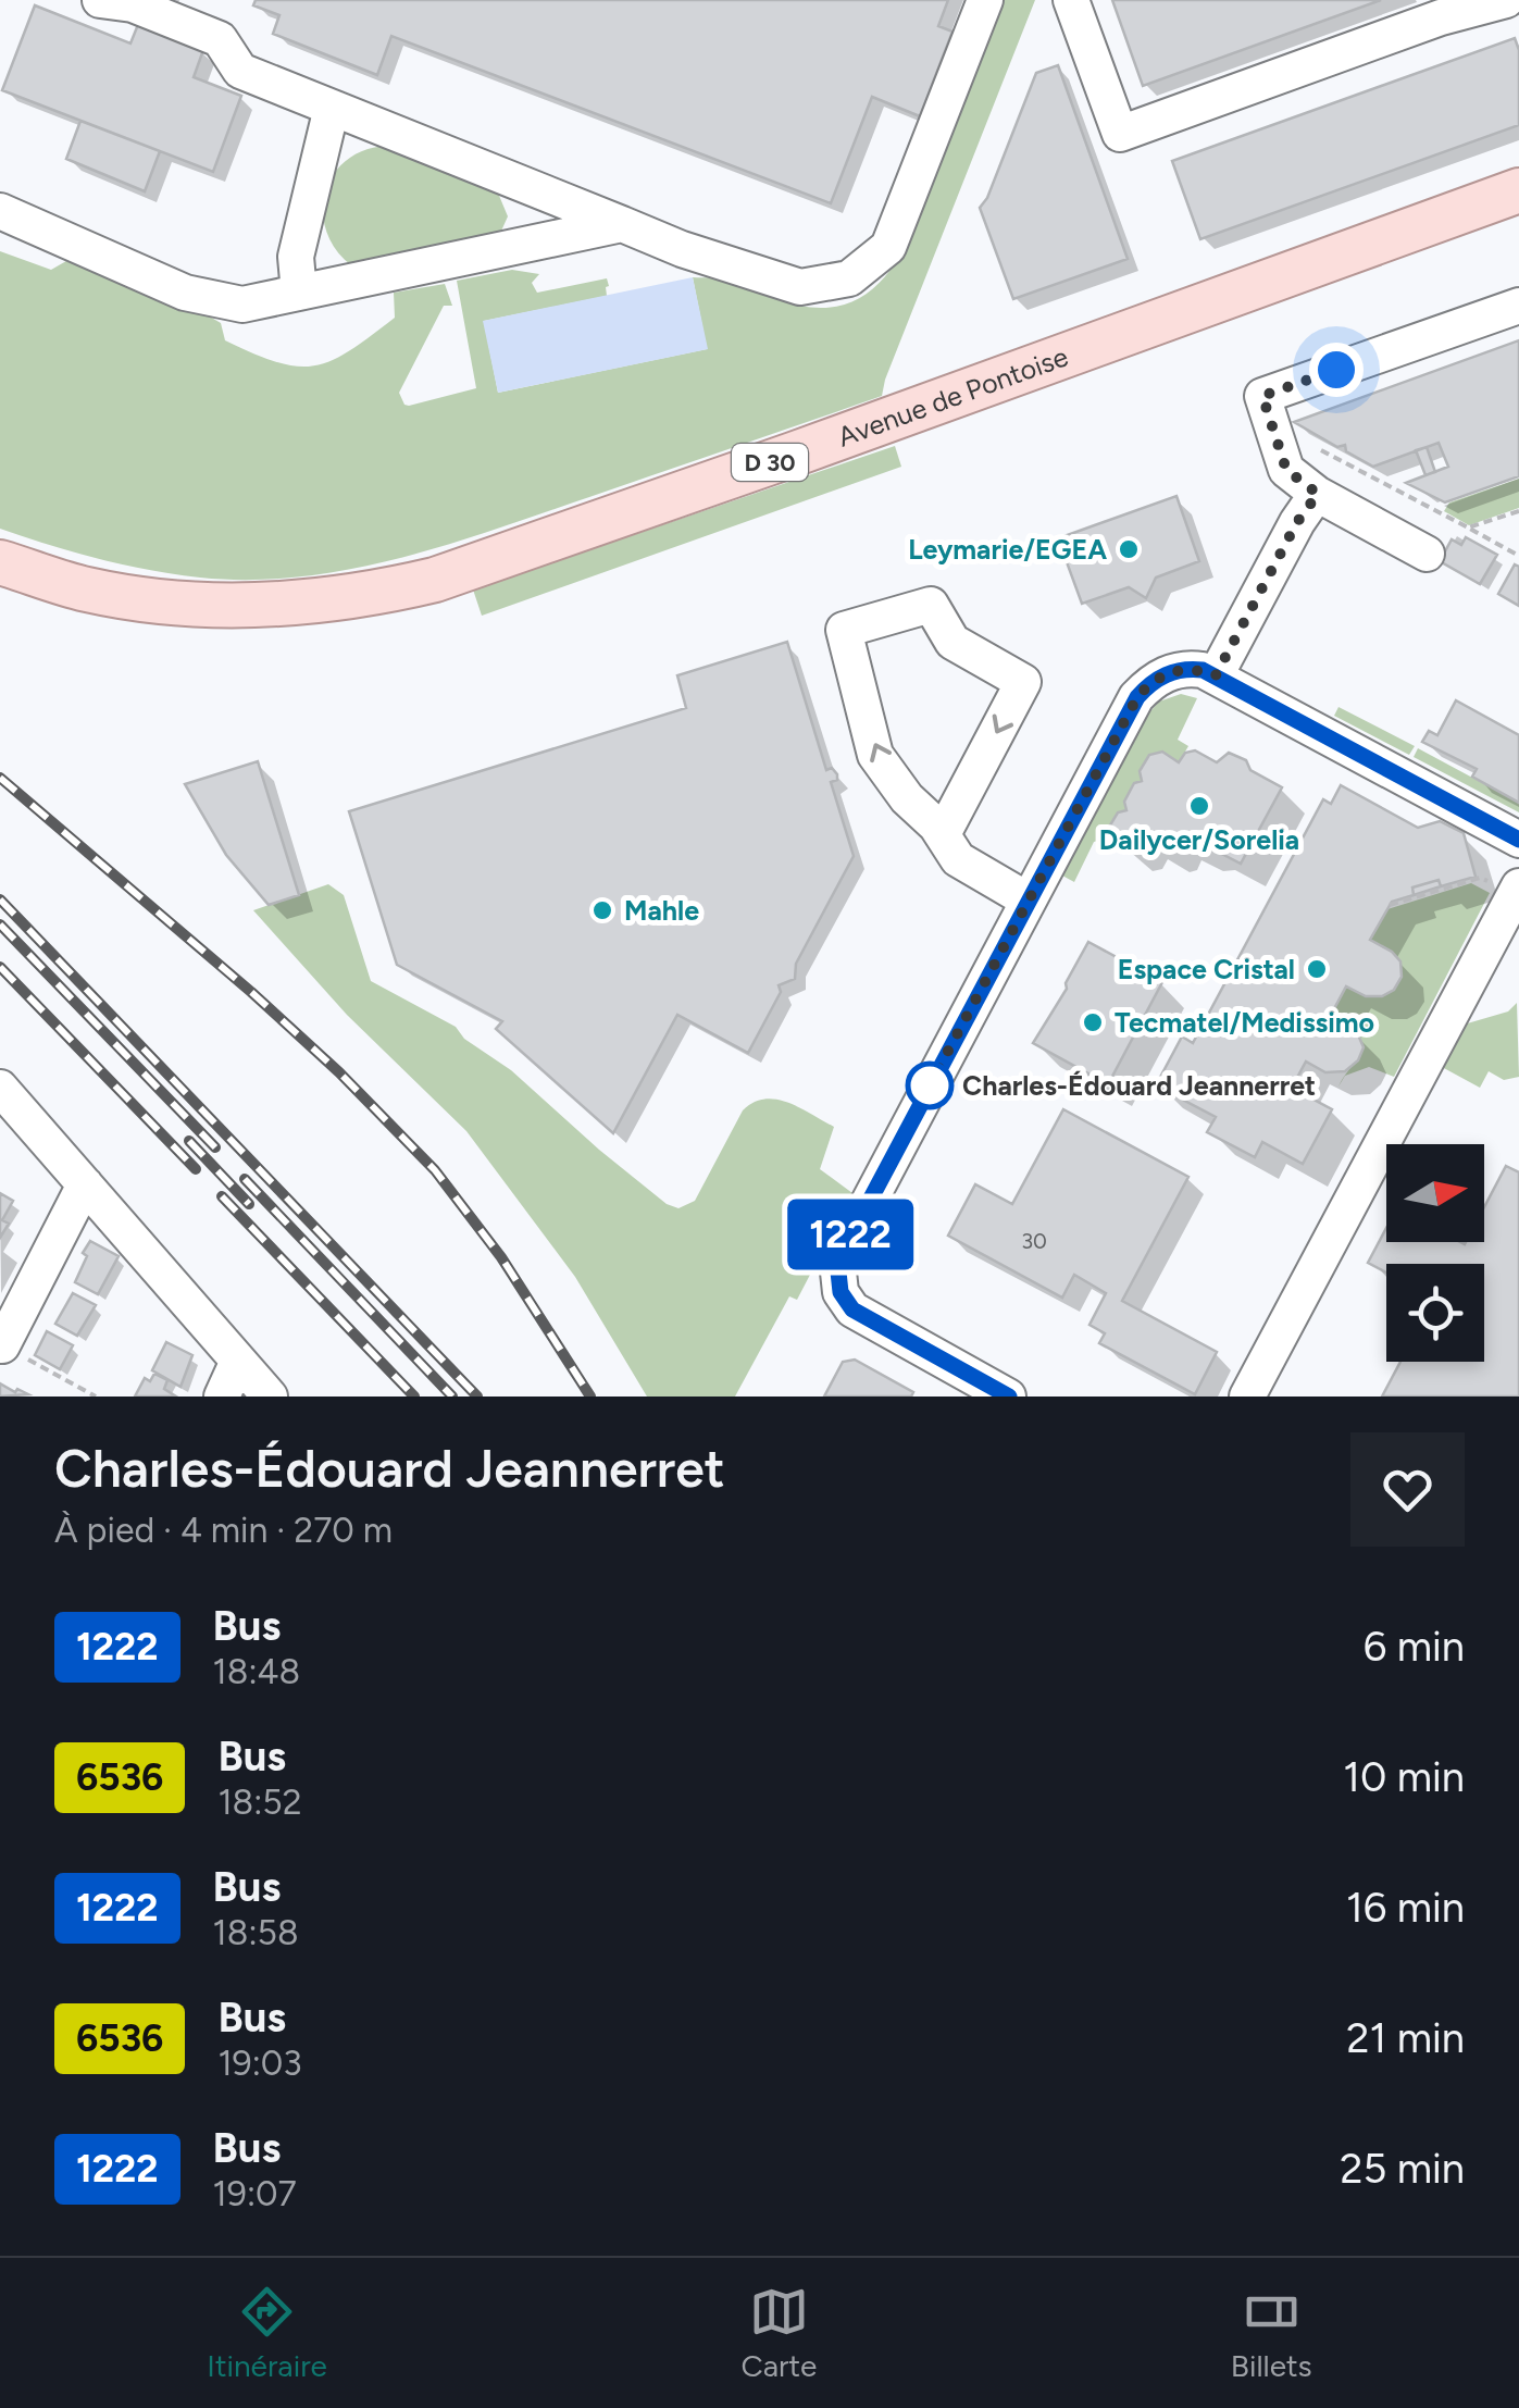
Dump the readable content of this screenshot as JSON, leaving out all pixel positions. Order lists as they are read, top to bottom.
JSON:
{
  "streets": {
    "main road": ["Avenue de Pontoise", "D 30"]
  },
  "places": [
    "Leymarie/EGEA",
    "Dailycer/Sorelia",
    "Mahle",
    "Espace Cristal",
    "Tecmatel/Medissimo",
    "Charles-Édouard Jeannerret"
  ],
  "lines": ["bus line 1222"],
  "house_numbers": ["30"],
  "north": "right",
  "page": {
    "on_map": "1222",
    "heading": ["Charles-Édouard Jeannerret", "À pied · 4 min · 270 m"],
    "list": [
      {
        "mark": "1222",
        "name": "Bus",
        "note": "18:48",
        "value": "6 min"
      },
      {
        "mark": "6536",
        "name": "Bus",
        "note": "18:52",
        "value": "10 min"
      },
      {
        "mark": "1222",
        "name": "Bus",
        "note": "18:58",
        "value": "16 min"
      },
      {
        "mark": "6536",
        "name": "Bus",
        "note": "19:03",
        "value": "21 min"
      },
      {
        "mark": "1222",
        "name": "Bus",
        "note": "19:07",
        "value": "25 min"
      }
    ],
    "tabs": ["Itinéraire", "Carte", "Billets"]
  }
}
